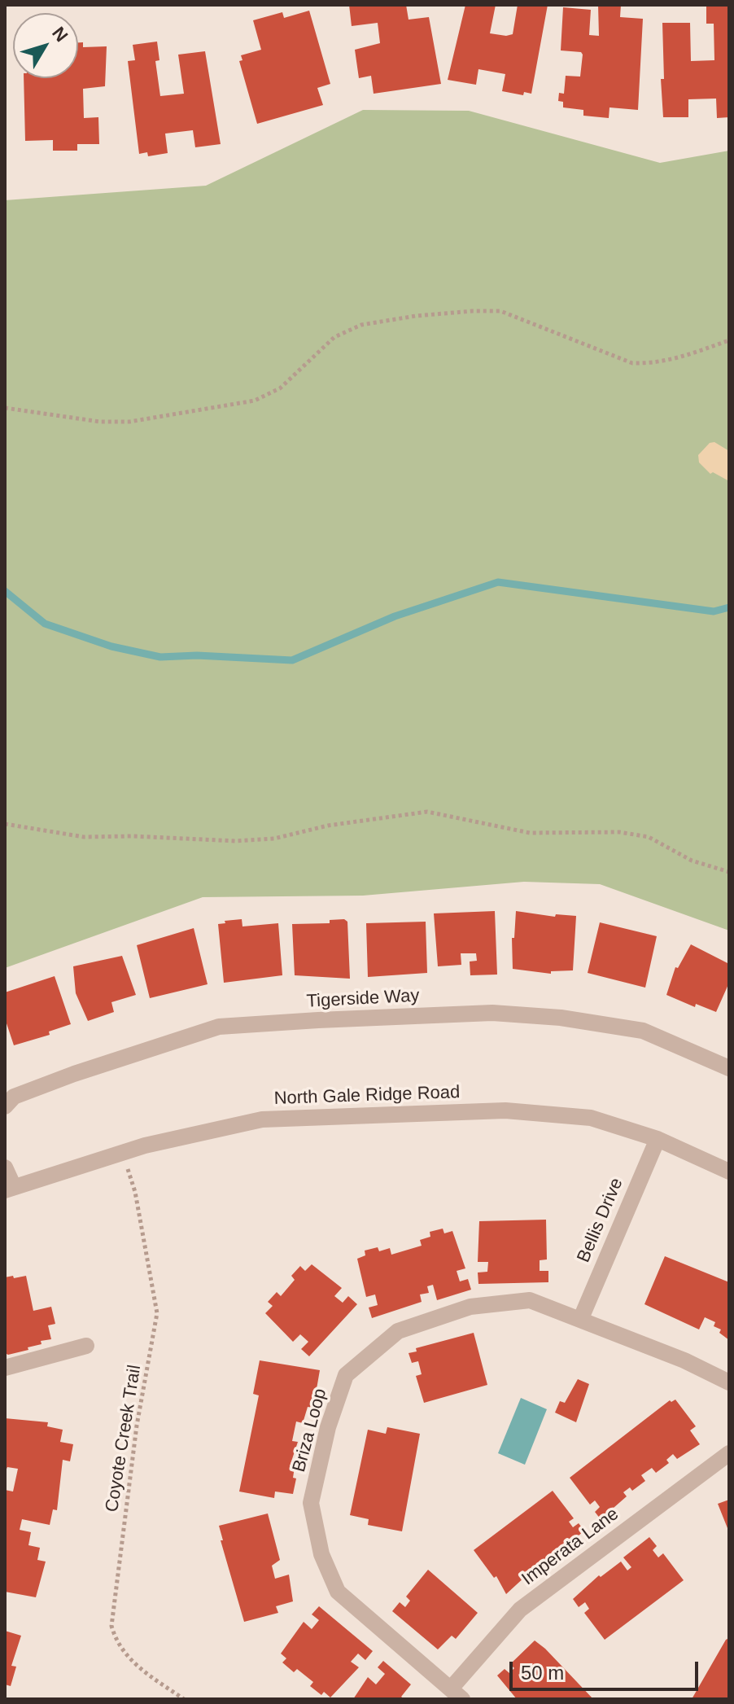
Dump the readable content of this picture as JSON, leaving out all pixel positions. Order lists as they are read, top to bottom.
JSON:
{
  "streets": {
    "street": [
      "Tigerside Way",
      "North Gale Ridge Road",
      "Bellis Drive",
      "Briza Loop",
      "Imperata Lane"
    ],
    "path": ["Coyote Creek Trail"]
  },
  "crossings": [
    ["North Gale Ridge Road", "Bellis Drive"],
    ["North Gale Ridge Road", "Coyote Creek Trail"],
    ["Bellis Drive", "Briza Loop"],
    ["Briza Loop", "Imperata Lane"]
  ],
  "scale_bar": "50 m",
  "north": "top right"
}
